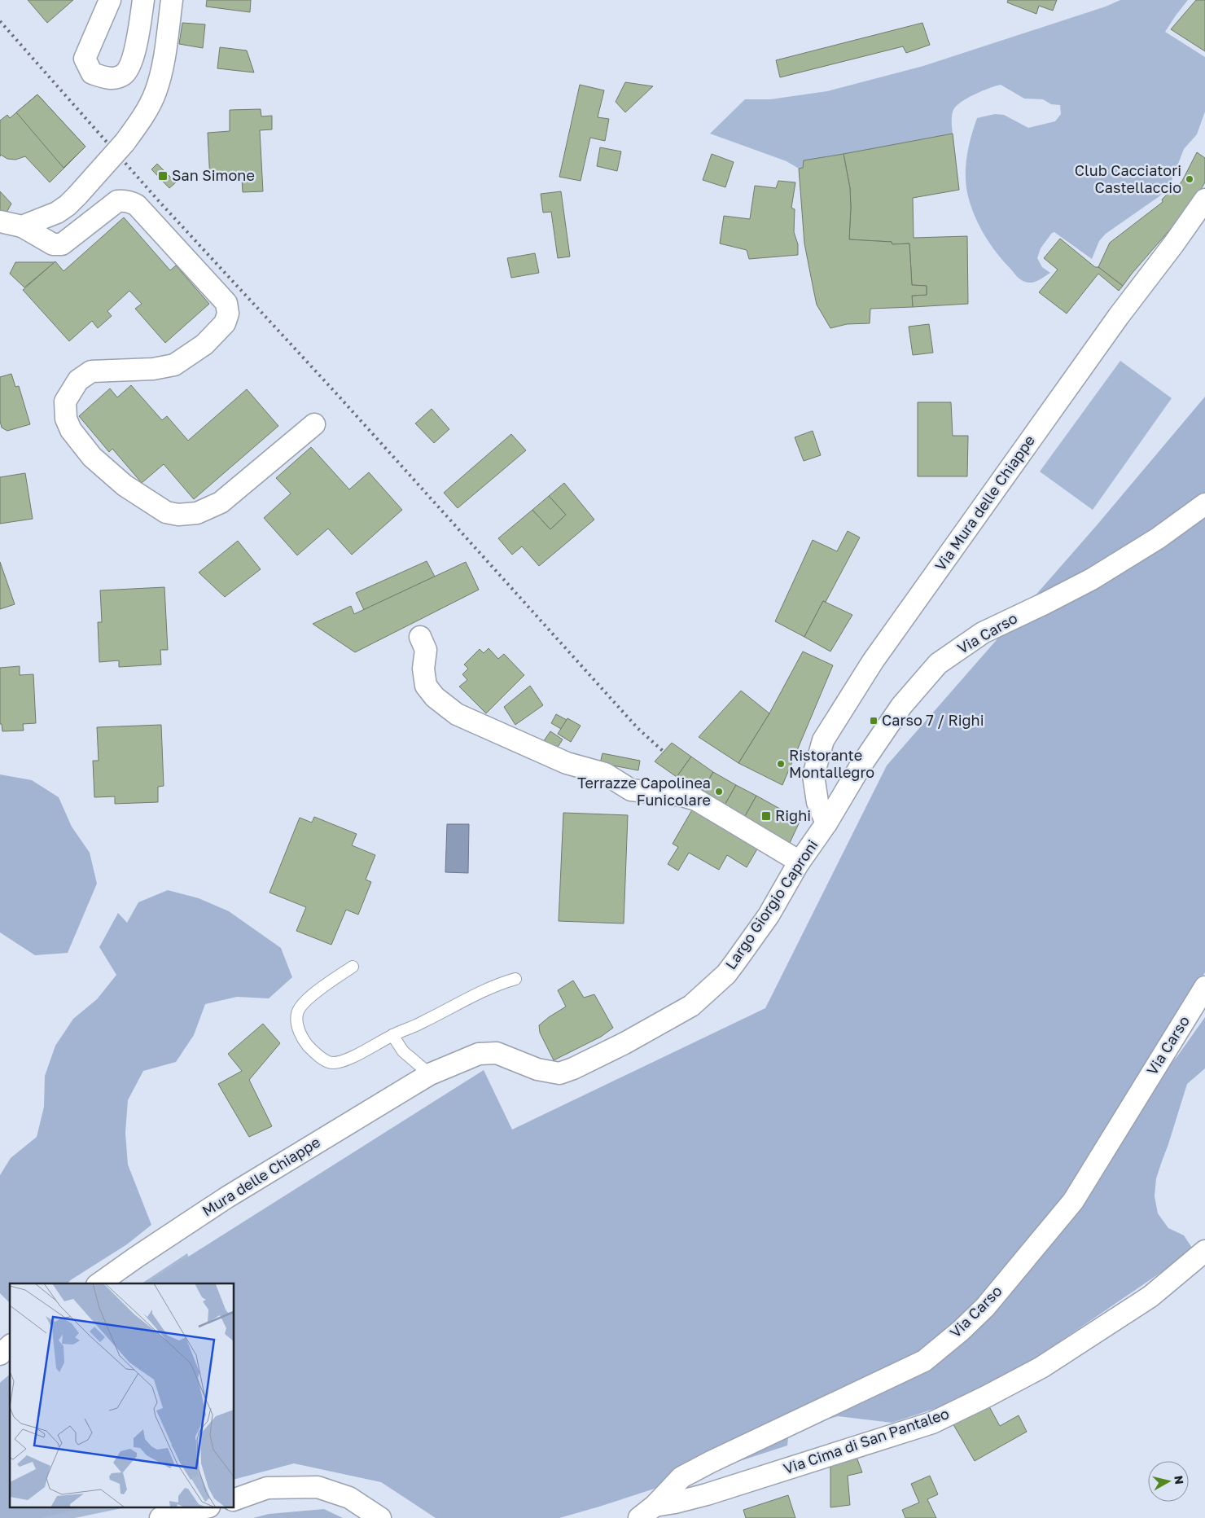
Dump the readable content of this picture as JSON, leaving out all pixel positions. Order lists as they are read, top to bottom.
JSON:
{
  "streets": {
    "street": [
      "Via Mura delle Chiappe",
      "Via Carso",
      "Largo Giorgio Caproni",
      "Mura delle Chiappe",
      "Via Cima di San Pantaleo"
    ]
  },
  "crossings": [
    ["Via Mura delle Chiappe", "Via Carso"],
    ["Via Mura delle Chiappe", "Largo Giorgio Caproni"],
    ["Via Carso", "Largo Giorgio Caproni"],
    ["Via Carso", "Via Cima di San Pantaleo"],
    ["Largo Giorgio Caproni", "Mura delle Chiappe"]
  ],
  "places": {
    "transit": ["San Simone", "Carso 7 / Righi", "Righi"],
    "other": ["Club Cacciatori Castellaccio", "Ristorante Montallegro", "Terrazze Capolinea Funicolare"]
  },
  "north": "right"
}
